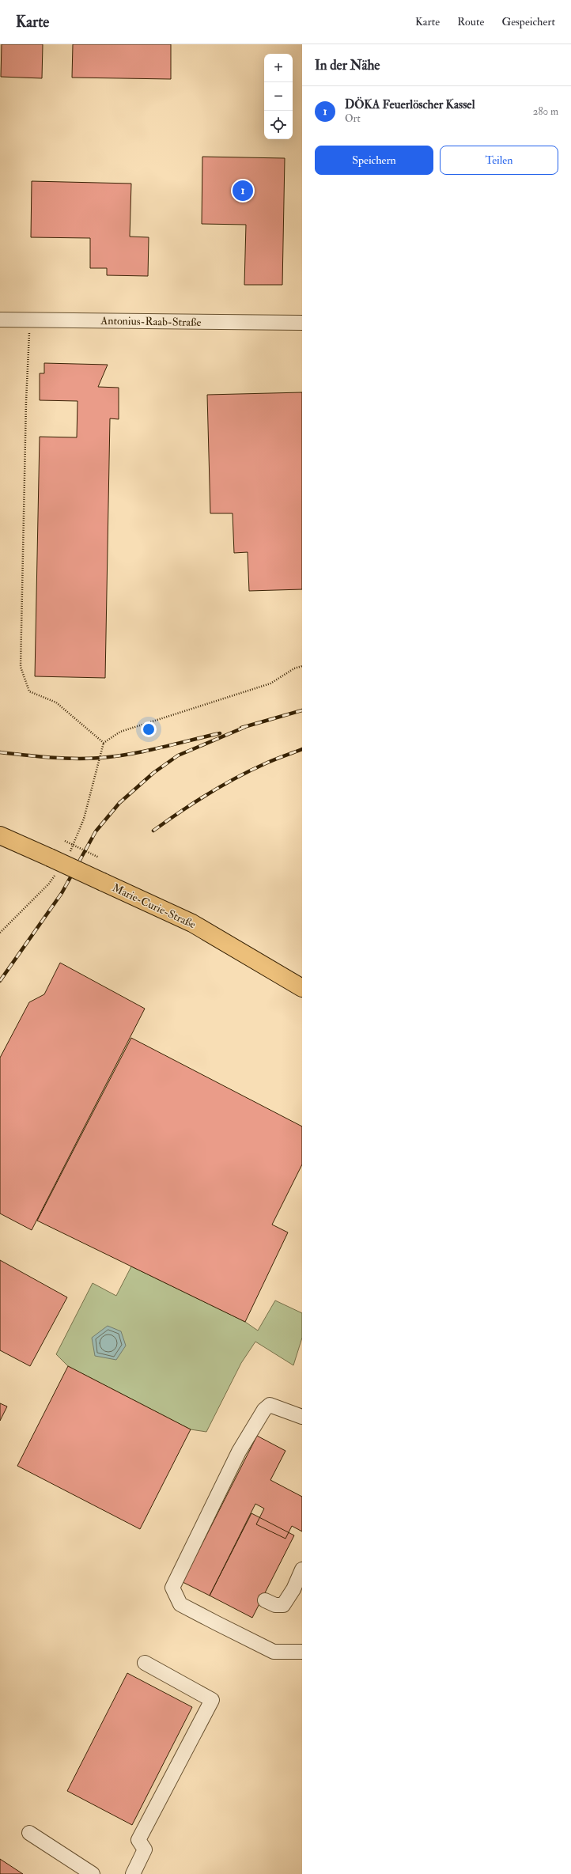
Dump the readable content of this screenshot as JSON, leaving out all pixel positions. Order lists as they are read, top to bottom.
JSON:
{
  "streets": {
    "main road": ["Marie-Curie-Straße"],
    "street": ["Antonius-Raab-Straße"]
  },
  "page": {
    "header": "Karte",
    "nav": ["Karte", "Route", "Gespeichert"],
    "heading": "In der Nähe",
    "map_buttons": ["+", "−"],
    "list": [
      {
        "mark": "1",
        "name": "DÖKA Feuerlöscher Kassel",
        "note": "Ort",
        "value": "280 m"
      }
    ],
    "buttons": ["Speichern", "Teilen"],
    "pins": "1"
  }
}
